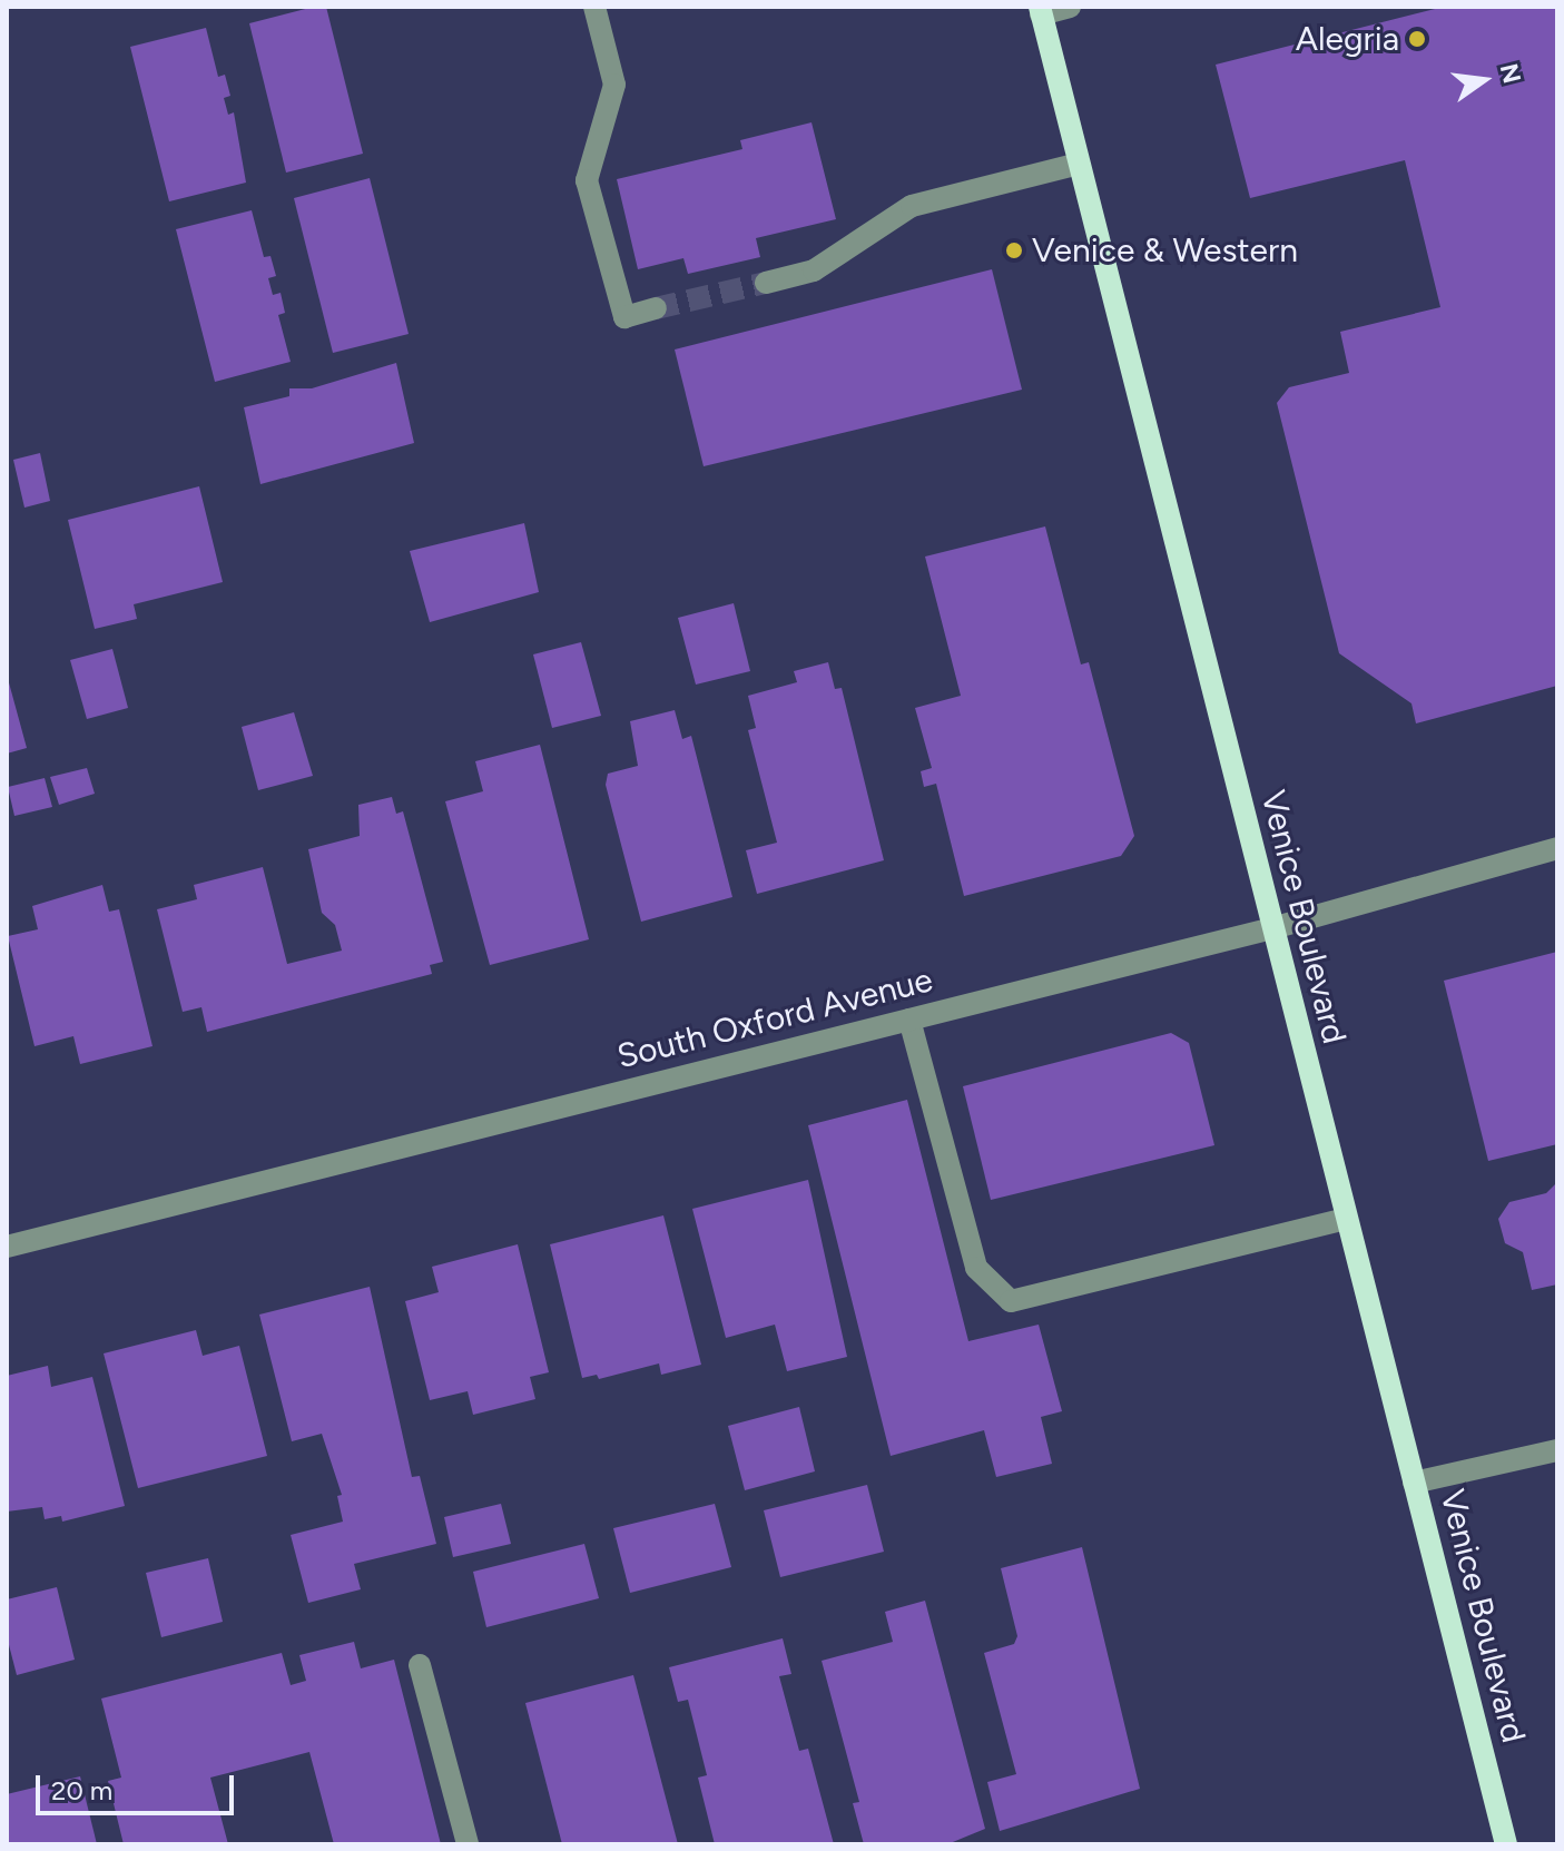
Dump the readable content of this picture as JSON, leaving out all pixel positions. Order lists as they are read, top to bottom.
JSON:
{
  "streets": {
    "main road": ["Venice Boulevard"],
    "street": ["South Oxford Avenue"]
  },
  "crossings": [
    ["Venice Boulevard", "South Oxford Avenue"]
  ],
  "places": ["Alegria", "Venice & Western"],
  "scale_bar": "20 m",
  "north": "right"
}
